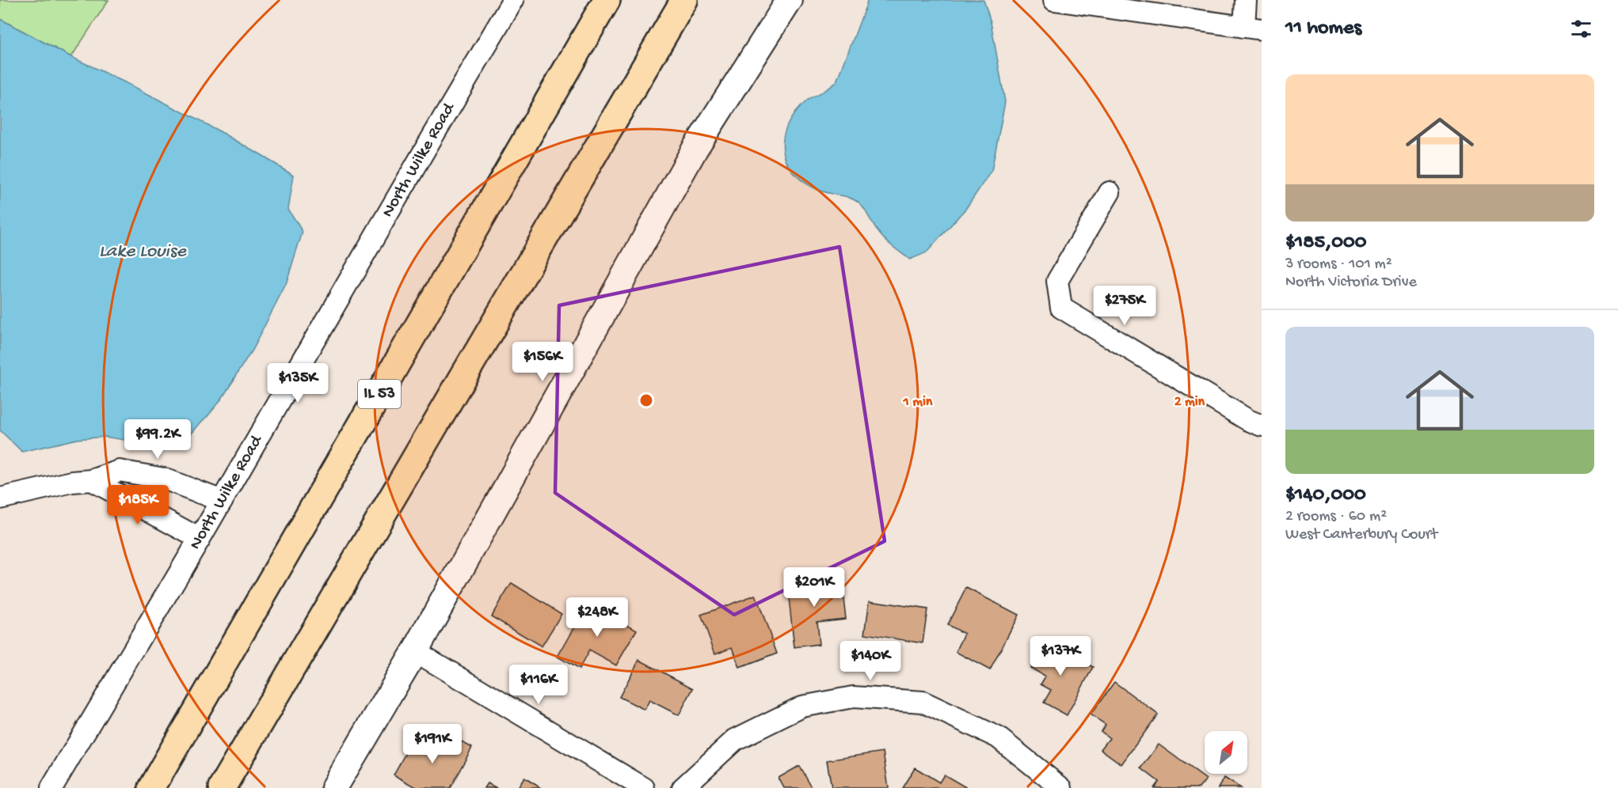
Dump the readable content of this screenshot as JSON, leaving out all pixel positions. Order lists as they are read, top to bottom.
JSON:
{
  "streets": {
    "highway": ["IL 53"],
    "street": ["North Wilke Road"]
  },
  "water": ["Lake Louise"],
  "north": "top right",
  "page": {
    "heading": "11 homes",
    "list": [
      {
        "name": "$185,000",
        "note": "3 rooms · 101 m² · North Victoria Drive"
      },
      {
        "name": "$140,000",
        "note": "2 rooms · 60 m² · West Canterbury Court"
      }
    ],
    "price": [
      "$275K",
      "$156K",
      "$135K",
      "$99.2K",
      "$185K",
      "$201K",
      "$248K",
      "$137K",
      "$140K",
      "$116K",
      "$191K"
    ]
  },
  "rings": ["1 min", "2 min"]
}
